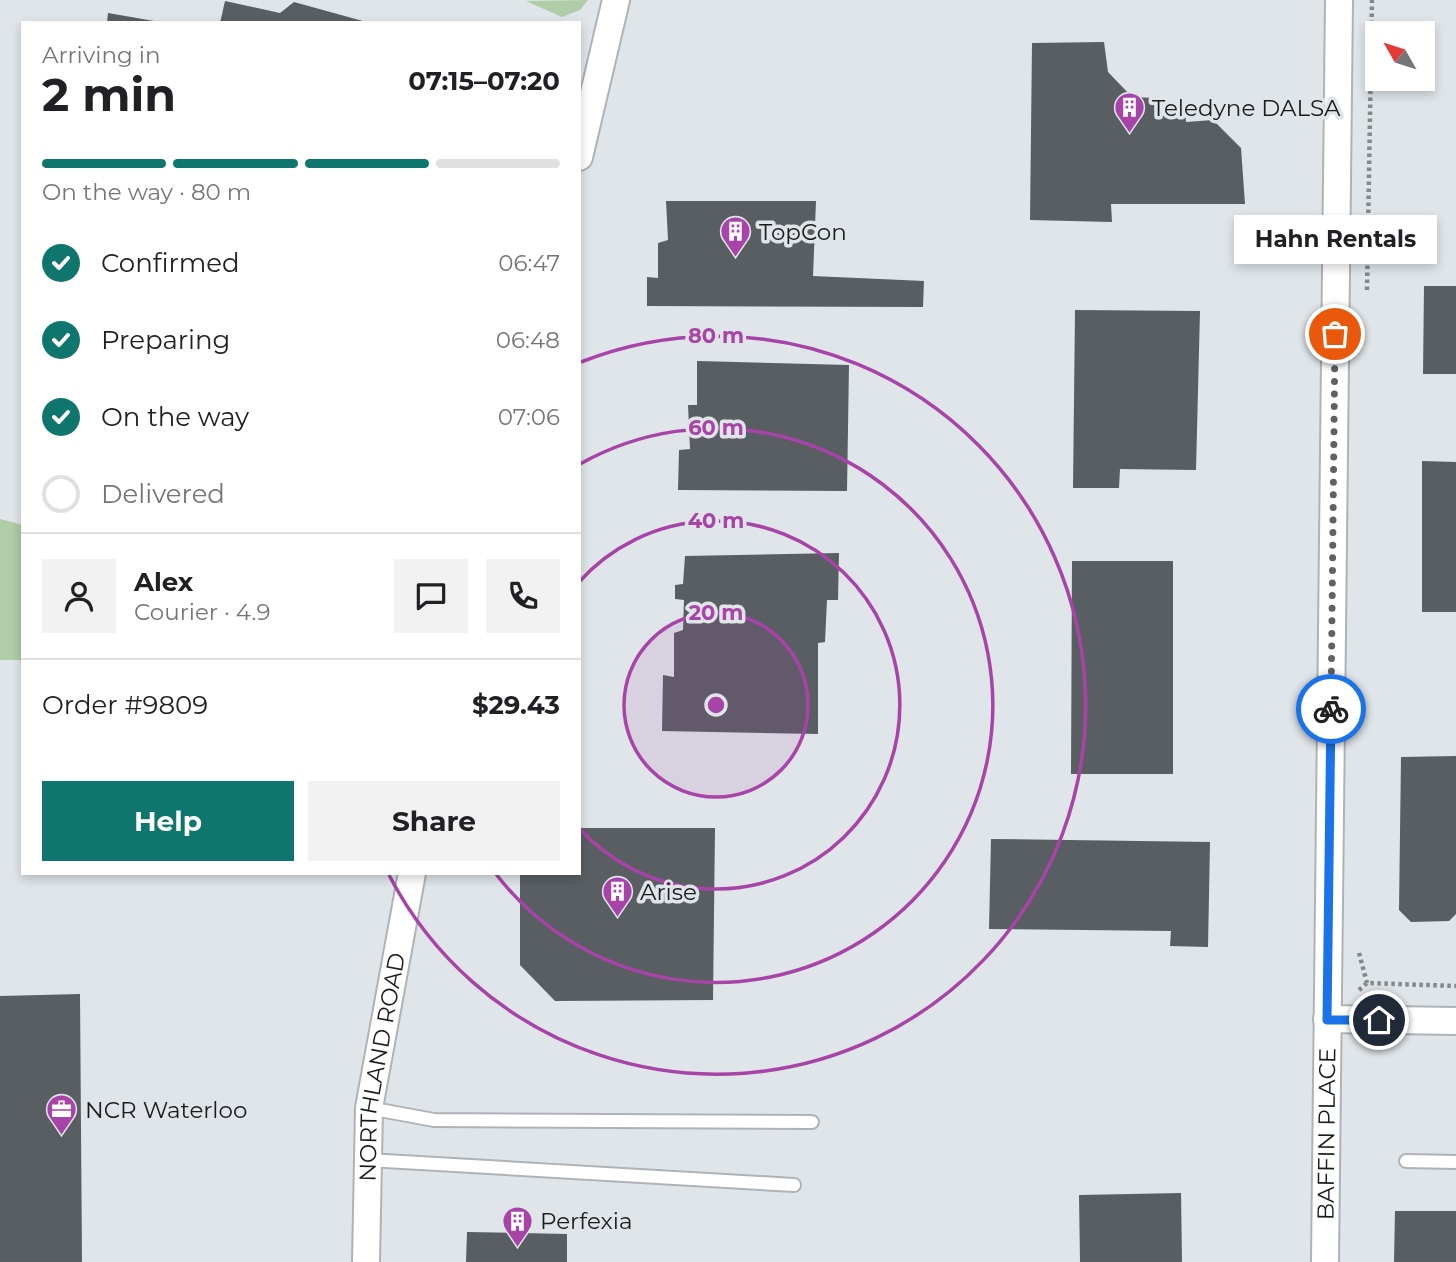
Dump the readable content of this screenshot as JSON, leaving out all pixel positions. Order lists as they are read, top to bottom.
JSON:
{
  "streets": {
    "street": ["NORTHLAND ROAD", "BAFFIN PLACE"]
  },
  "places": {
    "building": [
      "Teledyne DALSA",
      "TopCon",
      "Arise",
      "Perfexia"
    ],
    "other": ["Hahn Rentals"],
    "office": ["NCR Waterloo"]
  },
  "north": "top left",
  "page": {
    "heading": ["2 min", "Arriving in", "07:15–07:20"],
    "panel": [
      "Alex",
      "Courier · 4.9",
      "Order #9809",
      "$29.43"
    ],
    "bar": "On the way · 80 m",
    "bubble": "Hahn Rentals",
    "list": [
      ["Confirmed", "06:47"],
      ["Preparing", "06:48"],
      ["On the way", "07:06"],
      "Delivered"
    ],
    "buttons": ["Help", "Share"]
  },
  "rings": [
    "80 m",
    "60 m",
    "40 m",
    "20 m"
  ]
}
